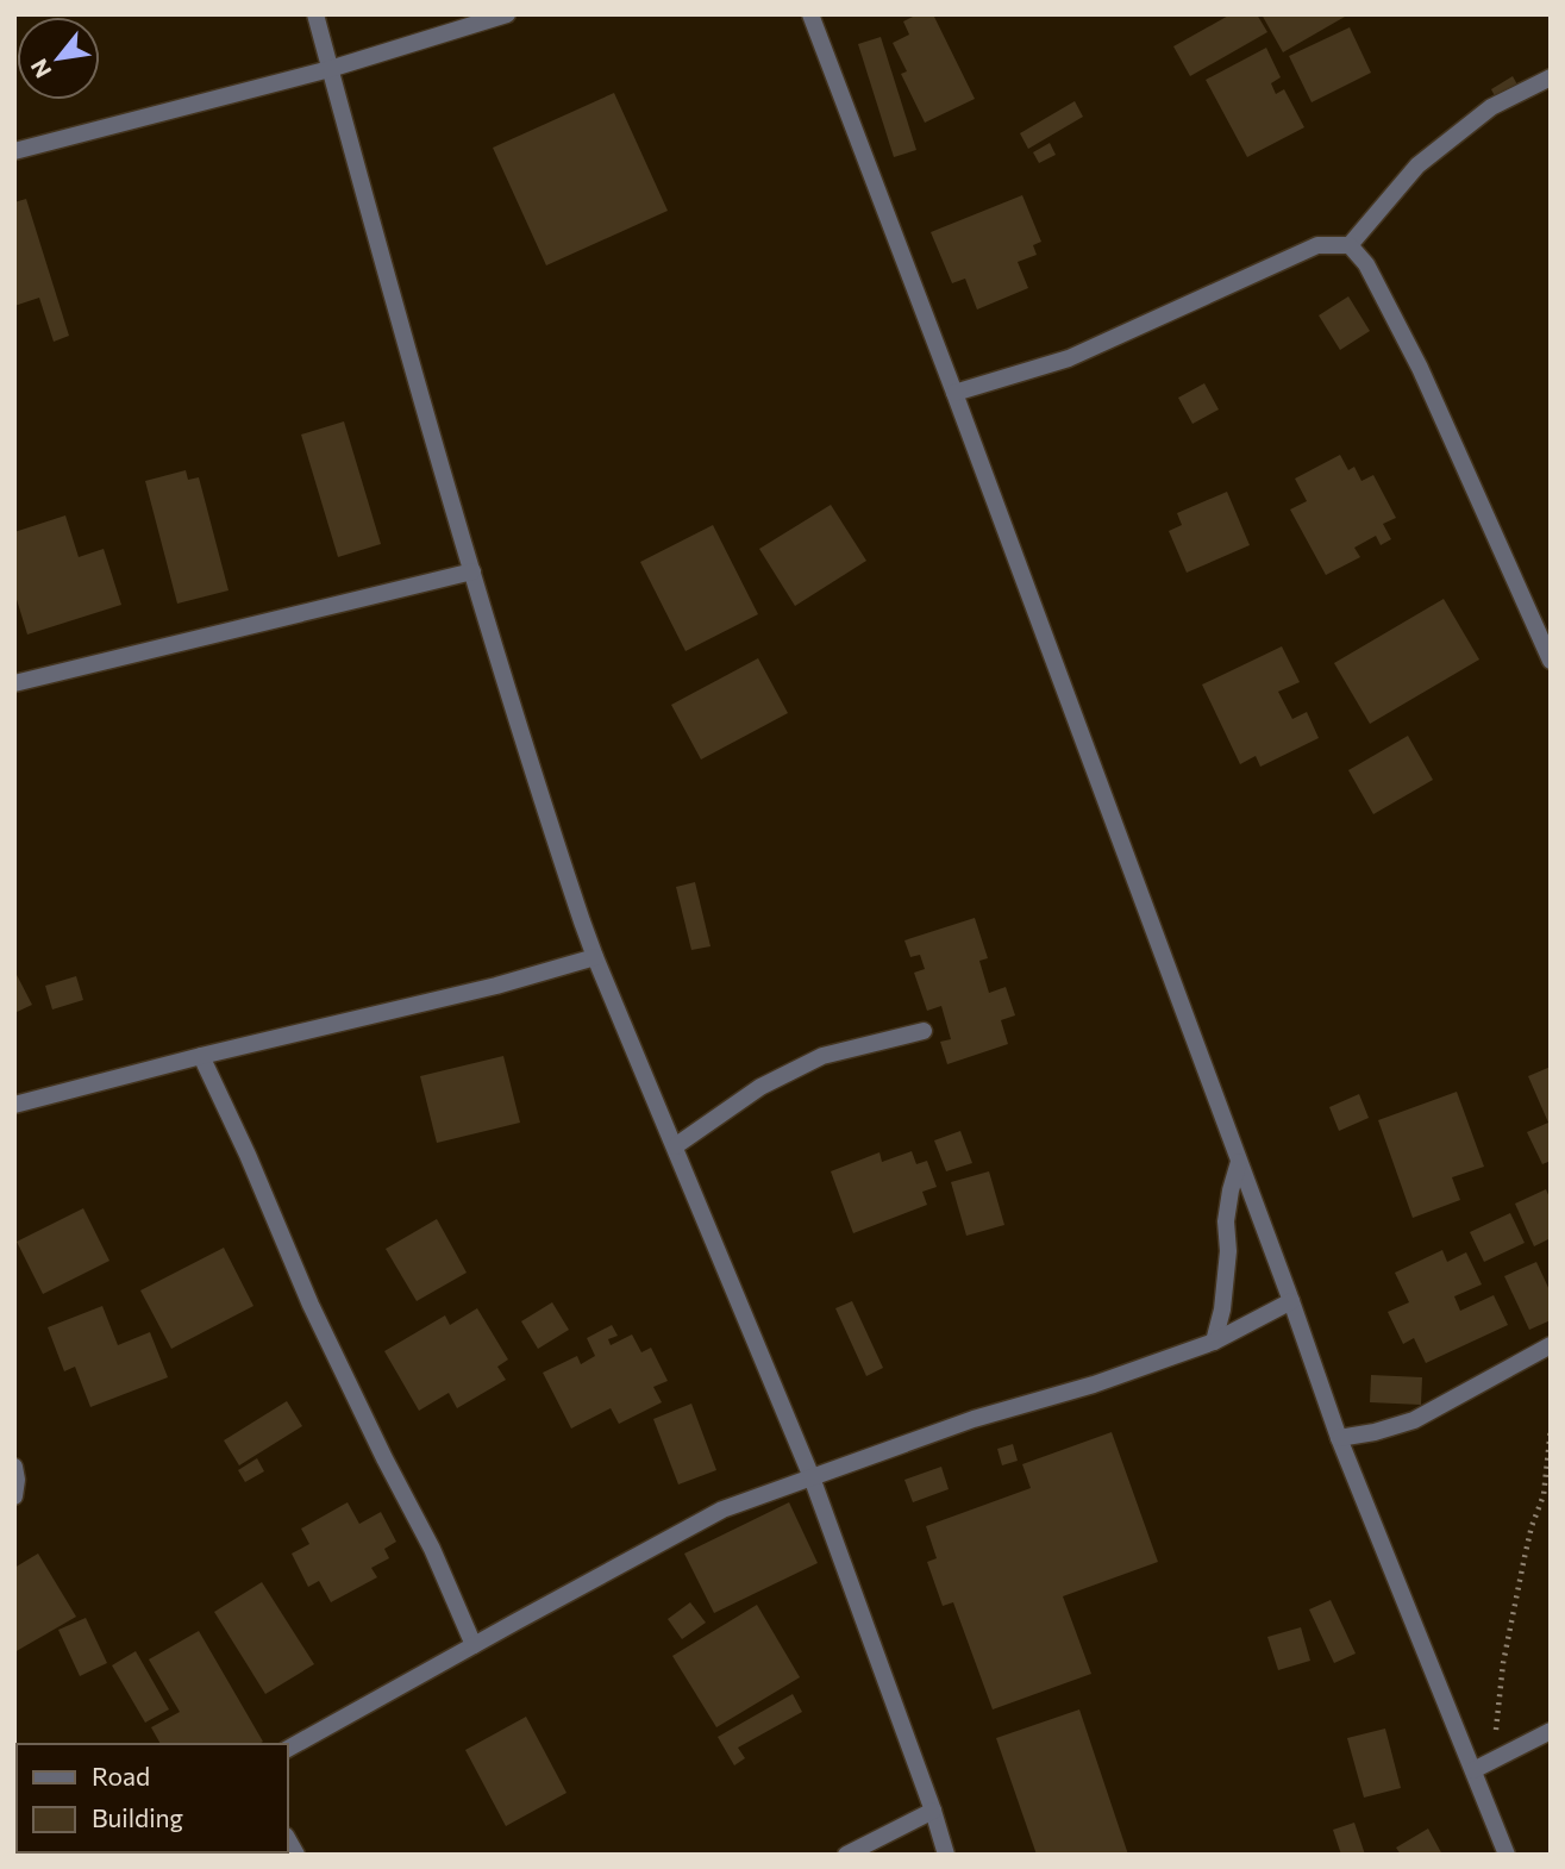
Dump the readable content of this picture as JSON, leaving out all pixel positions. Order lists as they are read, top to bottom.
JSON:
{
  "legend": ["Road", "Building"],
  "north": "bottom left"
}
